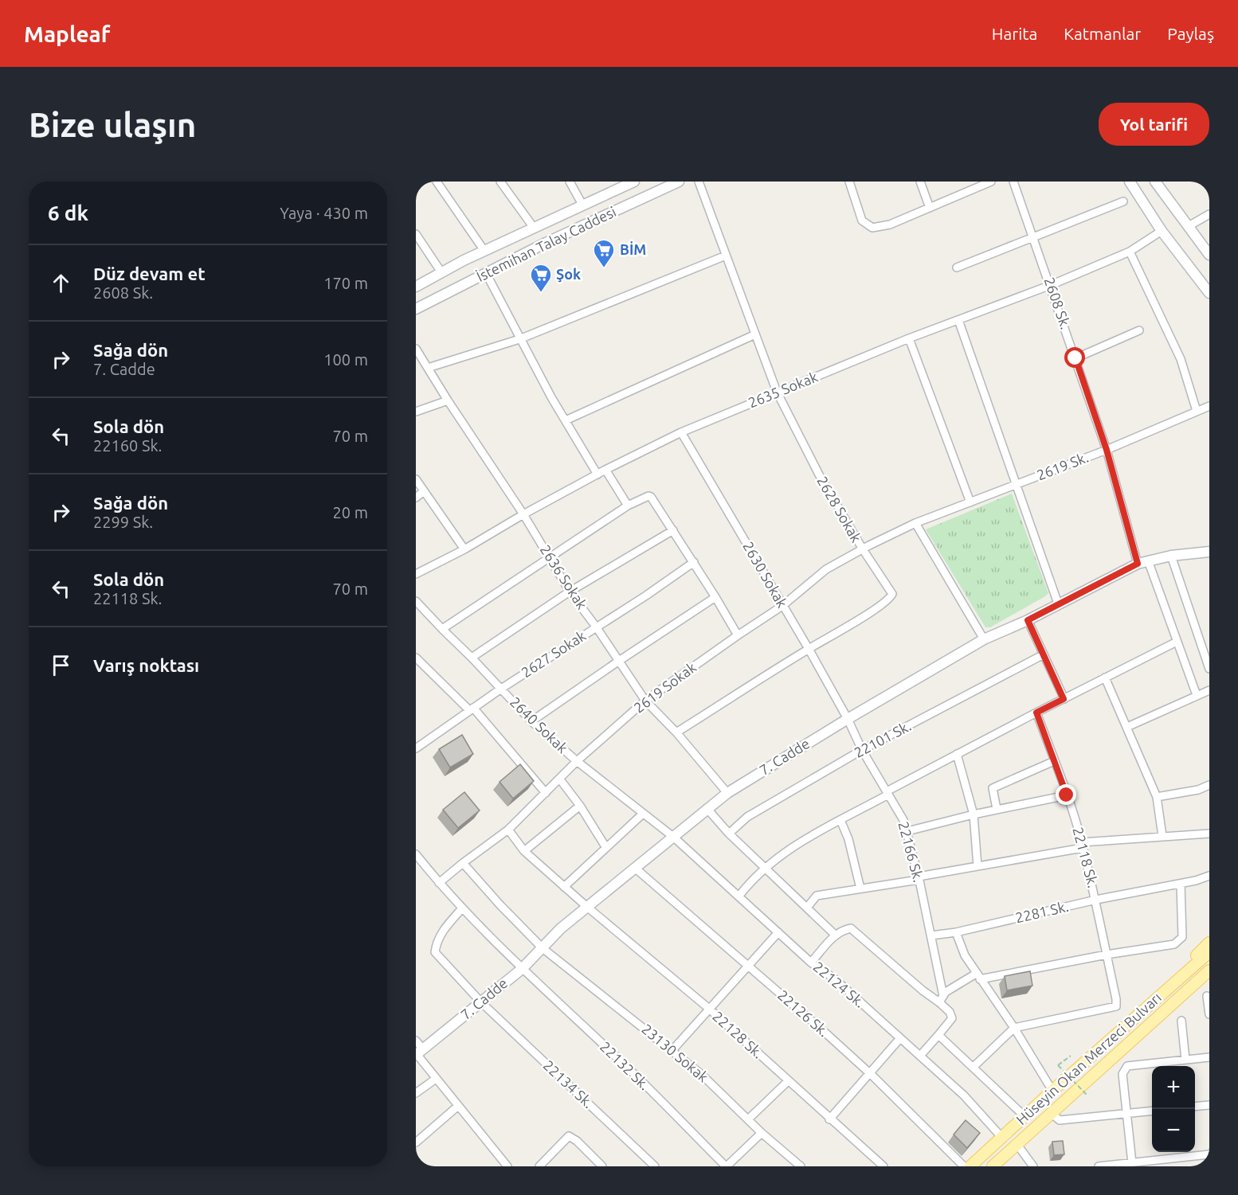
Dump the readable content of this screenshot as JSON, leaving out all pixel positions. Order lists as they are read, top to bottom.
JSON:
{
  "streets": {
    "main road": ["Hüseyin Okan Merzeci Bulvarı"],
    "street": [
      "İstemihan Talay Caddesi",
      "2608 Sk.",
      "2635 Sokak",
      "2619 Sk.",
      "2628 Sokak",
      "2630 Sokak",
      "2636 Sokak",
      "2627 Sokak",
      "2619 Sokak",
      "2640 Sokak",
      "22101 Sk.",
      "7. Cadde",
      "22166 Sk.",
      "22118 Sk.",
      "2281 Sk.",
      "22124 Sk.",
      "22126 Sk.",
      "22128 Sk.",
      "23130 Sokak",
      "22132 Sk.",
      "22134 Sk."
    ]
  },
  "crossings": [
    ["2608 Sk.", "2635 Sokak"],
    ["2608 Sk.", "2619 Sk."],
    ["2608 Sk.", "7. Cadde"],
    ["2635 Sokak", "2628 Sokak"],
    ["2635 Sokak", "2630 Sokak"],
    ["2635 Sokak", "2636 Sokak"],
    ["2619 Sk.", "2619 Sokak"],
    ["2628 Sokak", "2630 Sokak"],
    ["2628 Sokak", "2636 Sokak"],
    ["2628 Sokak", "2619 Sokak"],
    ["2630 Sokak", "2619 Sokak"],
    ["2630 Sokak", "7. Cadde"],
    ["2630 Sokak", "22166 Sk."],
    ["2636 Sokak", "2627 Sokak"],
    ["2636 Sokak", "2619 Sokak"],
    ["2636 Sokak", "7. Cadde"],
    ["2627 Sokak", "2640 Sokak"],
    ["2619 Sokak", "2640 Sokak"],
    ["2619 Sokak", "22128 Sk."],
    ["2619 Sokak", "23130 Sokak"],
    ["2619 Sokak", "22132 Sk."],
    ["2640 Sokak", "7. Cadde"],
    ["2640 Sokak", "22124 Sk."],
    ["22101 Sk.", "22166 Sk."],
    ["7. Cadde", "22166 Sk."],
    ["7. Cadde", "22124 Sk."],
    ["7. Cadde", "22126 Sk."],
    ["7. Cadde", "22128 Sk."],
    ["7. Cadde", "23130 Sokak"],
    ["7. Cadde", "22132 Sk."],
    ["7. Cadde", "22134 Sk."],
    ["22166 Sk.", "2281 Sk."],
    ["22118 Sk.", "2281 Sk."],
    ["22124 Sk.", "Hüseyin Okan Merzeci Bulvarı"],
    ["22132 Sk.", "22134 Sk."]
  ],
  "places": {
    "supermarket": ["BİM", "Şok"]
  },
  "page": {
    "header": "Mapleaf",
    "nav": ["Harita", "Katmanlar", "Paylaş"],
    "buttons": "Yol tarifi",
    "title": "Bize ulaşın",
    "heading": ["6 dk", "Yaya · 430 m"],
    "list": [
      ["Düz devam et", "2608 Sk.", "170 m"],
      ["Sağa dön", "7. Cadde", "100 m"],
      ["Sola dön", "22160 Sk.", "70 m"],
      ["Sağa dön", "2299 Sk.", "20 m"],
      ["Sola dön", "22118 Sk.", "70 m"],
      "Varış noktası"
    ],
    "map_buttons": ["+", "−"]
  }
}
